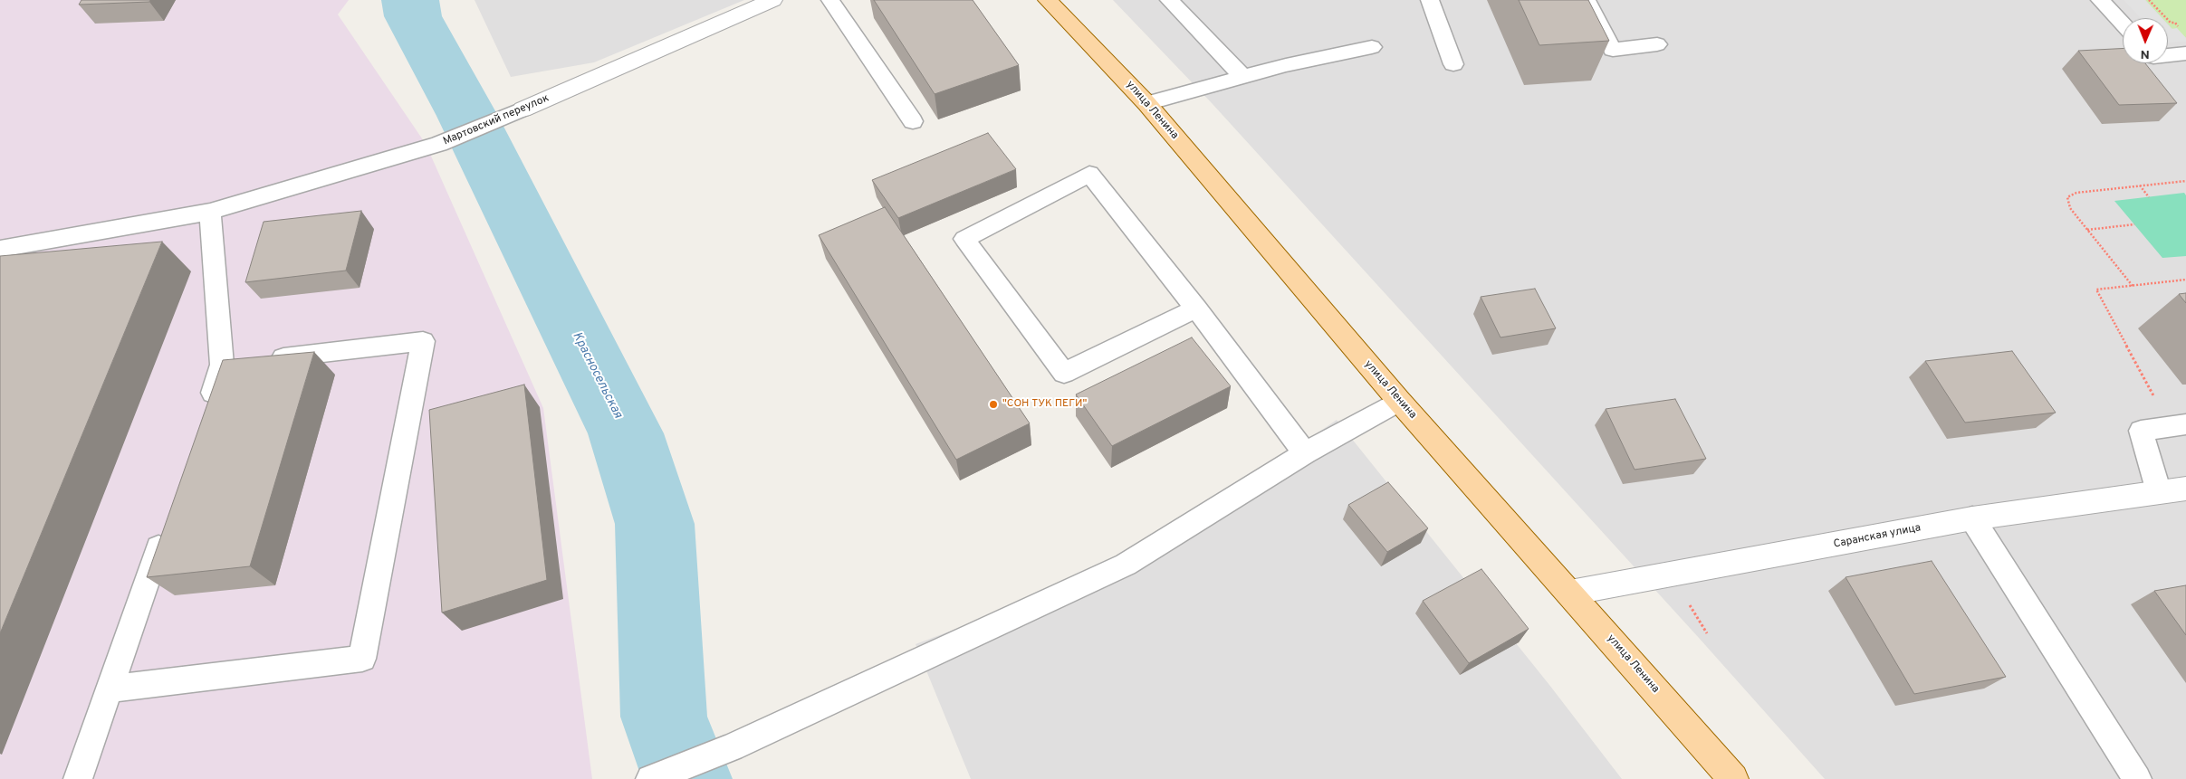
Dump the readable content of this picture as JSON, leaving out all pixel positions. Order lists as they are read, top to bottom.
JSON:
{
  "streets": {
    "main road": ["улица Ленина"],
    "street": ["Мартовский переулок", "Саранская улица"]
  },
  "crossings": [
    ["улица Ленина", "Саранская улица"]
  ],
  "water": ["Красносельская"],
  "places": ["\"СОН ТУК ПЕГИ\""],
  "north": "bottom"
}
